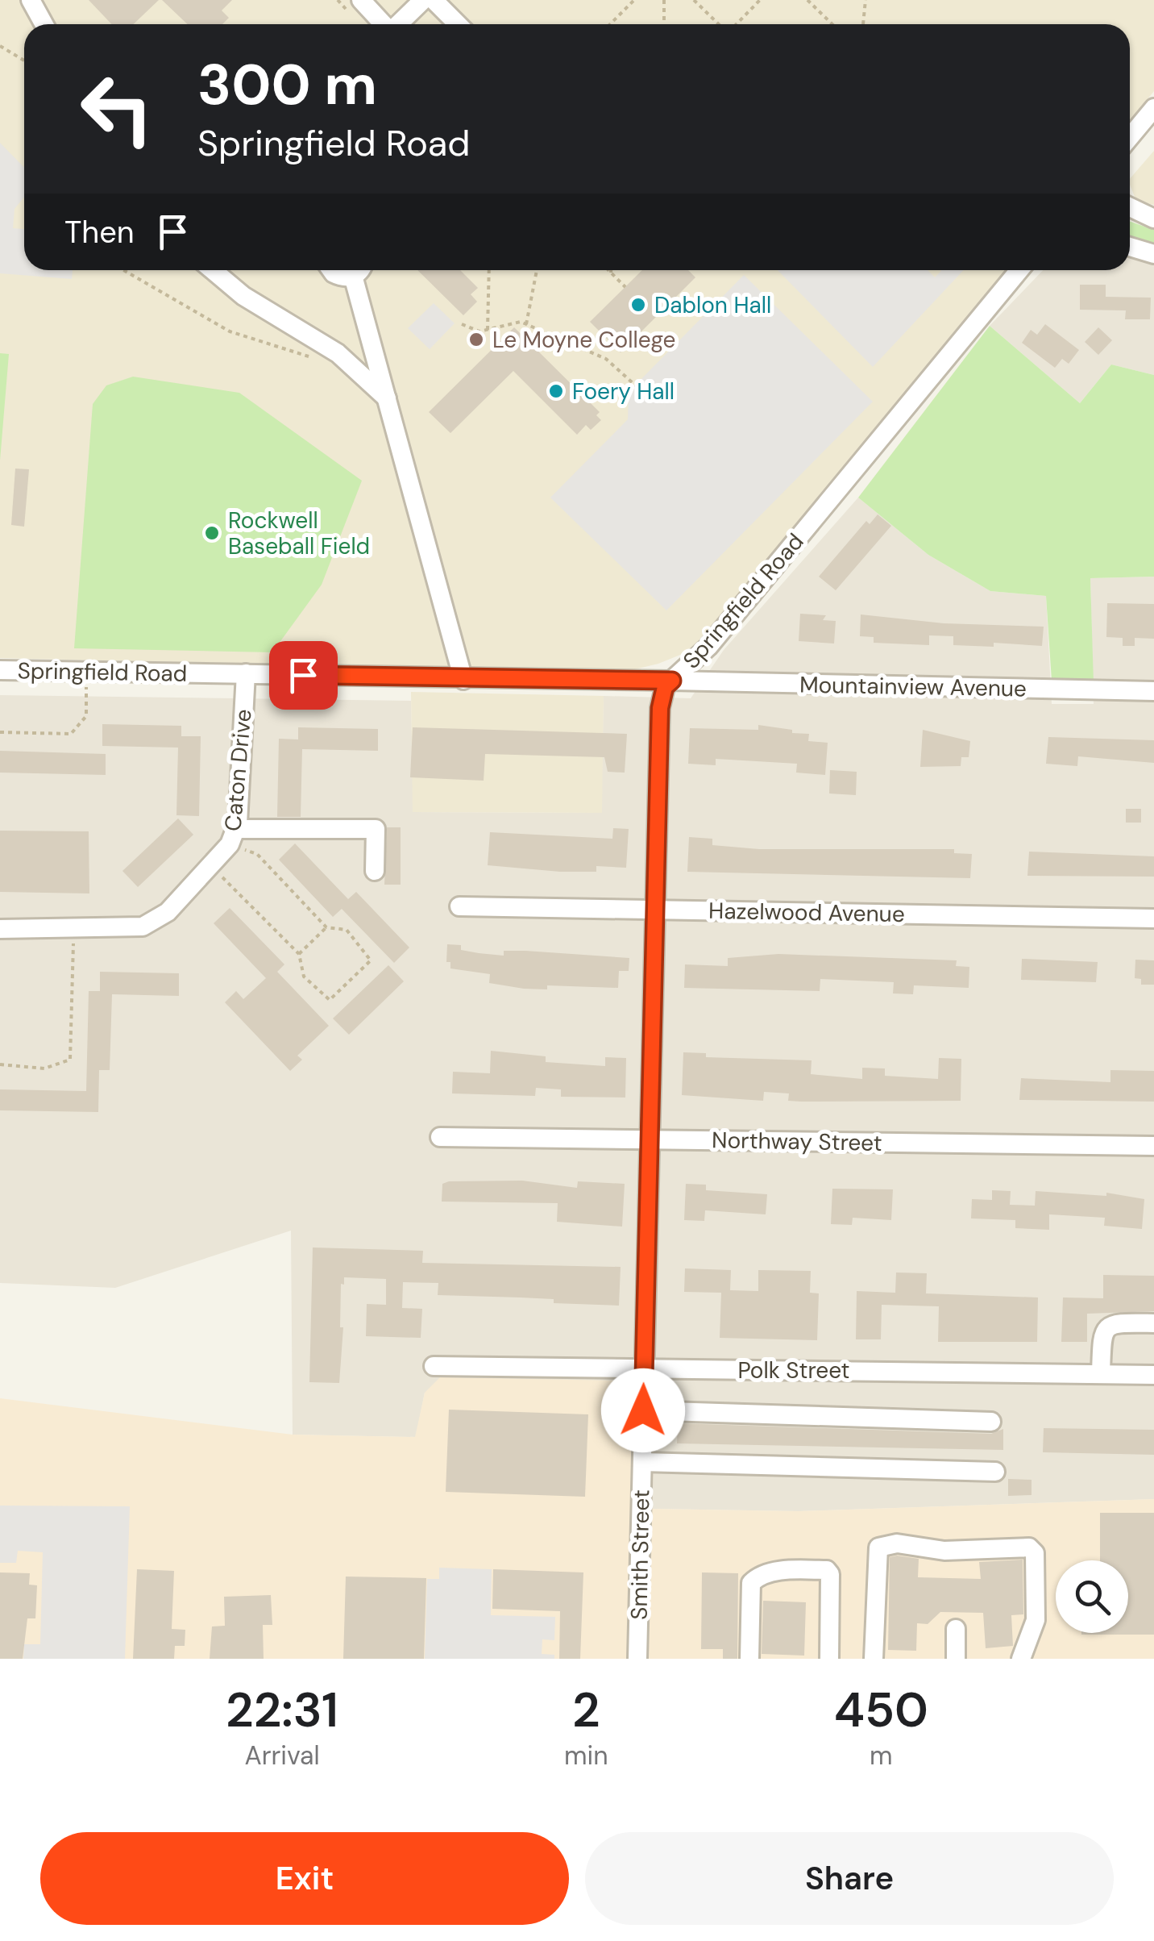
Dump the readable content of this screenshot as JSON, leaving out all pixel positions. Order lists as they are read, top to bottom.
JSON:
{
  "streets": {
    "street": [
      "Springfield Road",
      "Mountainview Avenue",
      "Caton Drive",
      "Hazelwood Avenue",
      "Northway Street",
      "Polk Street",
      "Smith Street"
    ]
  },
  "crossings": [
    ["Springfield Road", "Mountainview Avenue"],
    ["Springfield Road", "Caton Drive"],
    ["Springfield Road", "Smith Street"],
    ["Mountainview Avenue", "Smith Street"],
    ["Hazelwood Avenue", "Smith Street"],
    ["Northway Street", "Smith Street"],
    ["Polk Street", "Smith Street"]
  ],
  "places": [
    "Dablon Hall",
    "Le Moyne College",
    "Foery Hall",
    "Rockwell Baseball Field"
  ],
  "page": {
    "turn": ["300 m", "Springfield Road"],
    "then": "Then",
    "eta": [
      "22:31",
      "Arrival",
      "2",
      "min",
      "450",
      "m"
    ],
    "buttons": ["Exit", "Share"]
  }
}
